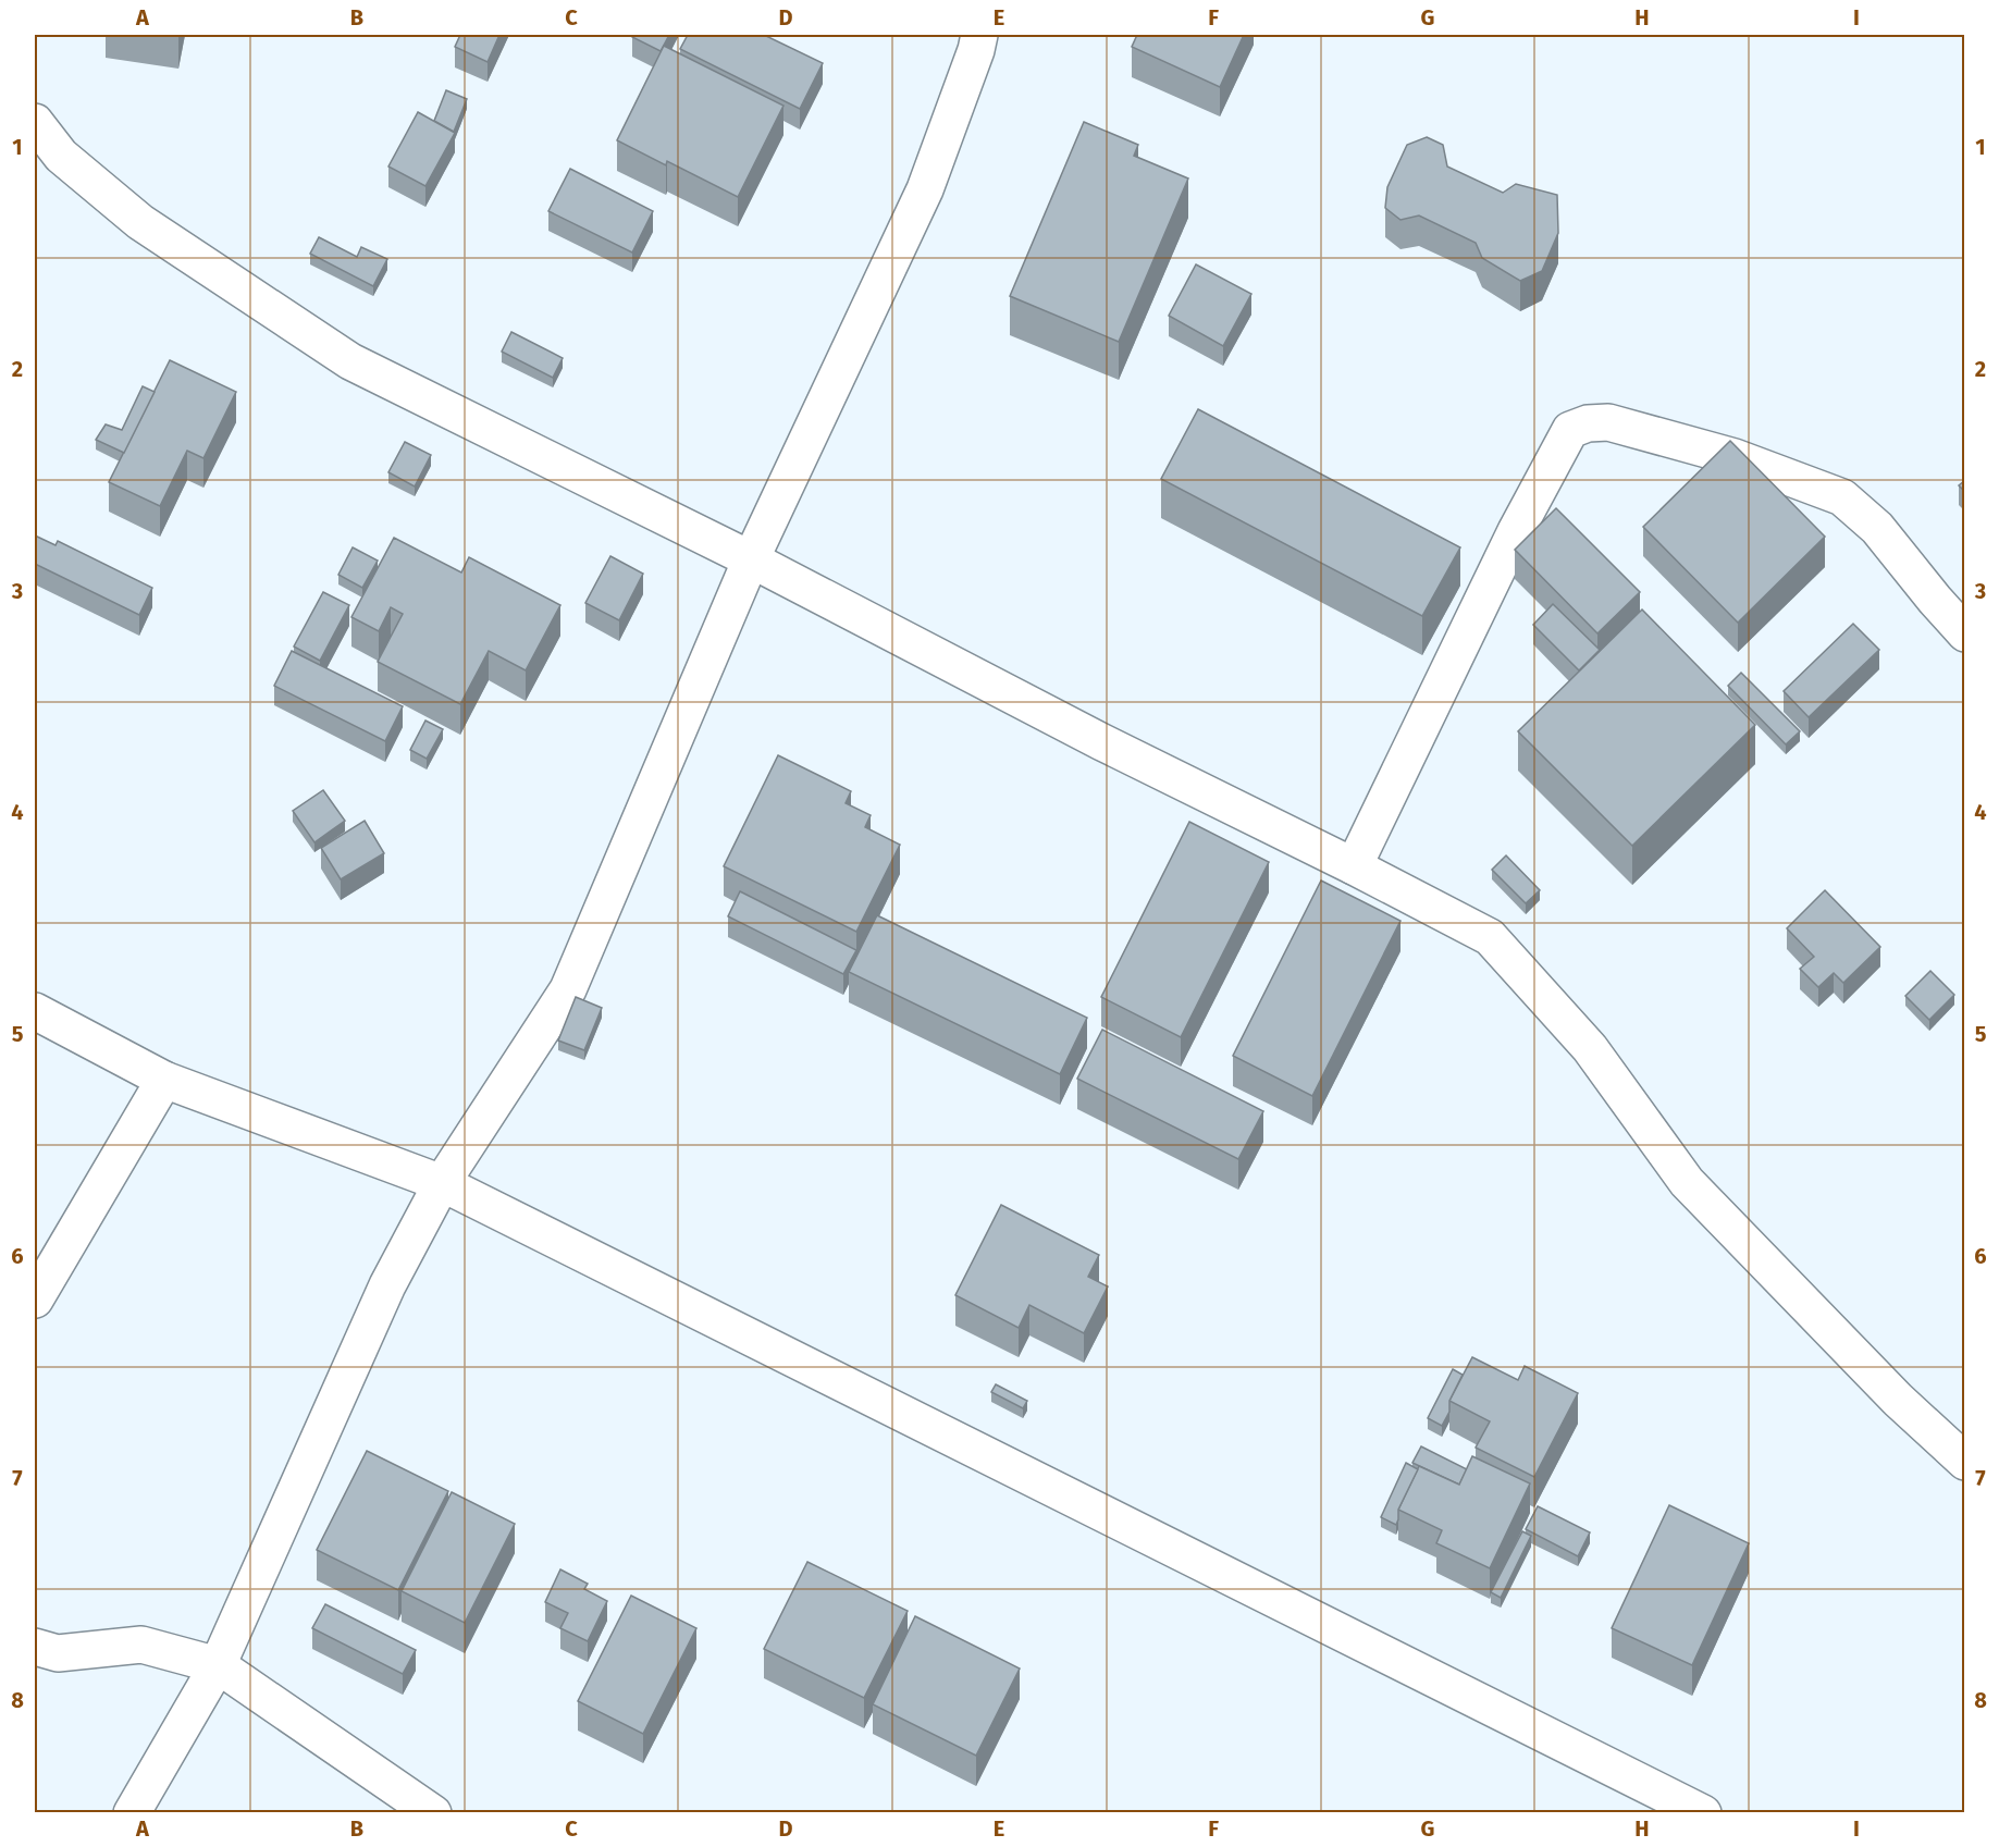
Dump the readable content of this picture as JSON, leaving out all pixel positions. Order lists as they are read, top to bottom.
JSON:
{
  "grid": {
    "columns": [
      "A",
      "B",
      "C",
      "D",
      "E",
      "F",
      "G",
      "H",
      "I"
    ],
    "rows": [
      "1",
      "2",
      "3",
      "4",
      "5",
      "6",
      "7",
      "8"
    ]
  }
}
